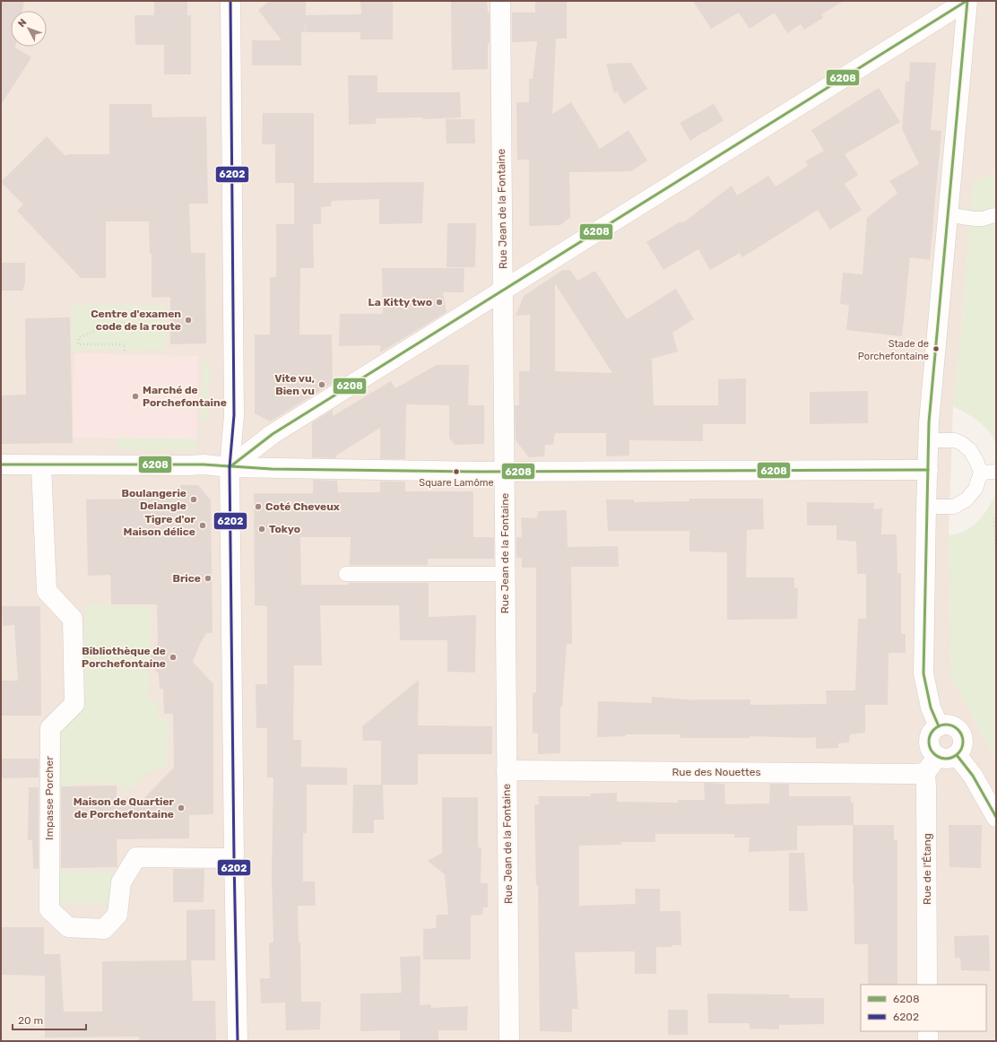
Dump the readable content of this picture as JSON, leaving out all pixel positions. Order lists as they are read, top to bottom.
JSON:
{
  "streets": {
    "street": [
      "Rue Jean de la Fontaine",
      "Rue des Nouettes",
      "Impasse Porcher",
      "Rue de l'Étang"
    ]
  },
  "crossings": [
    ["Rue Jean de la Fontaine", "Rue des Nouettes"],
    ["Rue des Nouettes", "Rue de l'Étang"]
  ],
  "places": [
    "La Kitty two",
    "Centre d'examen code de la route",
    "Stade de Porchefontaine",
    "Vite vu, Bien vu",
    "Marché de Porchefontaine",
    "Square Lamôme",
    "Boulangerie Delangle",
    "Coté Cheveux",
    "Tigre d'or Maison délice",
    "Tokyo",
    "Brice",
    "Bibliothèque de Porchefontaine",
    "Maison de Quartier de Porchefontaine"
  ],
  "lines": ["transit line 6208", "transit line 6202"],
  "legend": ["6208", "6202"],
  "scale_bar": "20 m",
  "north": "top left"
}
